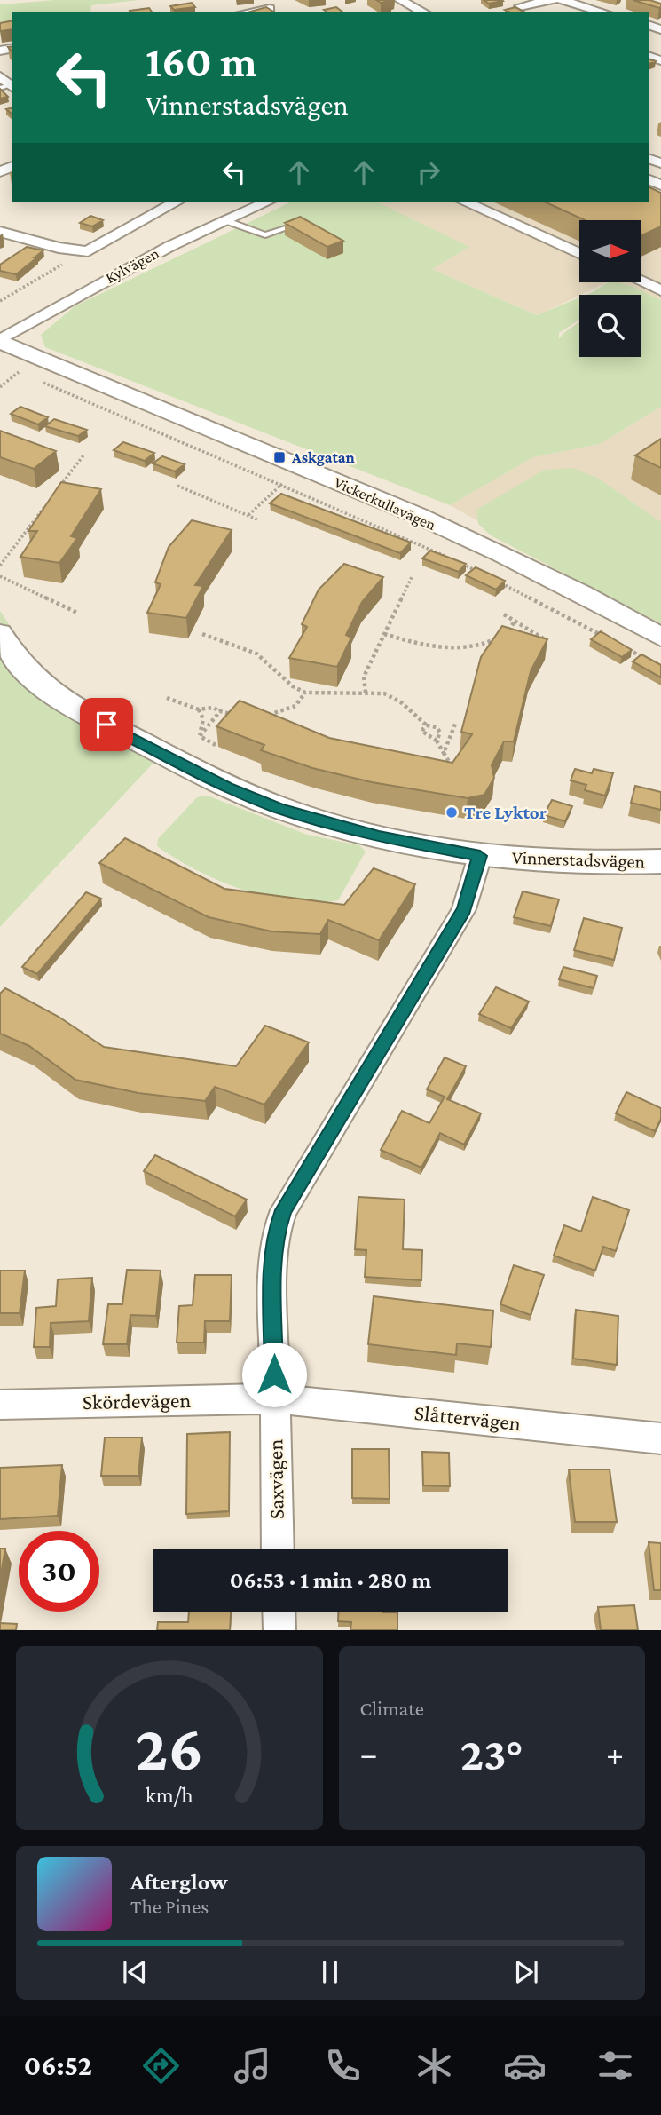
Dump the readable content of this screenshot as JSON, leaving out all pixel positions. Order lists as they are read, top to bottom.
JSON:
{
  "streets": {
    "main road": ["Vickerkullavägen", "Vinnerstadsvägen"],
    "street": [
      "Kylvägen",
      "Skördevägen",
      "Slåttervägen",
      "Saxvägen"
    ]
  },
  "crossings": [
    ["Kylvägen", "Vickerkullavägen"],
    ["Vinnerstadsvägen", "Saxvägen"],
    ["Skördevägen", "Slåttervägen"],
    ["Skördevägen", "Saxvägen"],
    ["Slåttervägen", "Saxvägen"]
  ],
  "places": {
    "transit": ["Askgatan"],
    "other": ["Tre Lyktor"]
  },
  "north": "right",
  "page": {
    "turn": ["160 m", "Vinnerstadsvägen"],
    "limit": "30",
    "trip": "06:53 · 1 min · 280 m",
    "tile": "Climate",
    "heat": ["−", "23°", "+"],
    "song": ["Afterglow", "The Pines"],
    "tabs": "06:52",
    "gauge": ["26", "km/h"]
  }
}
